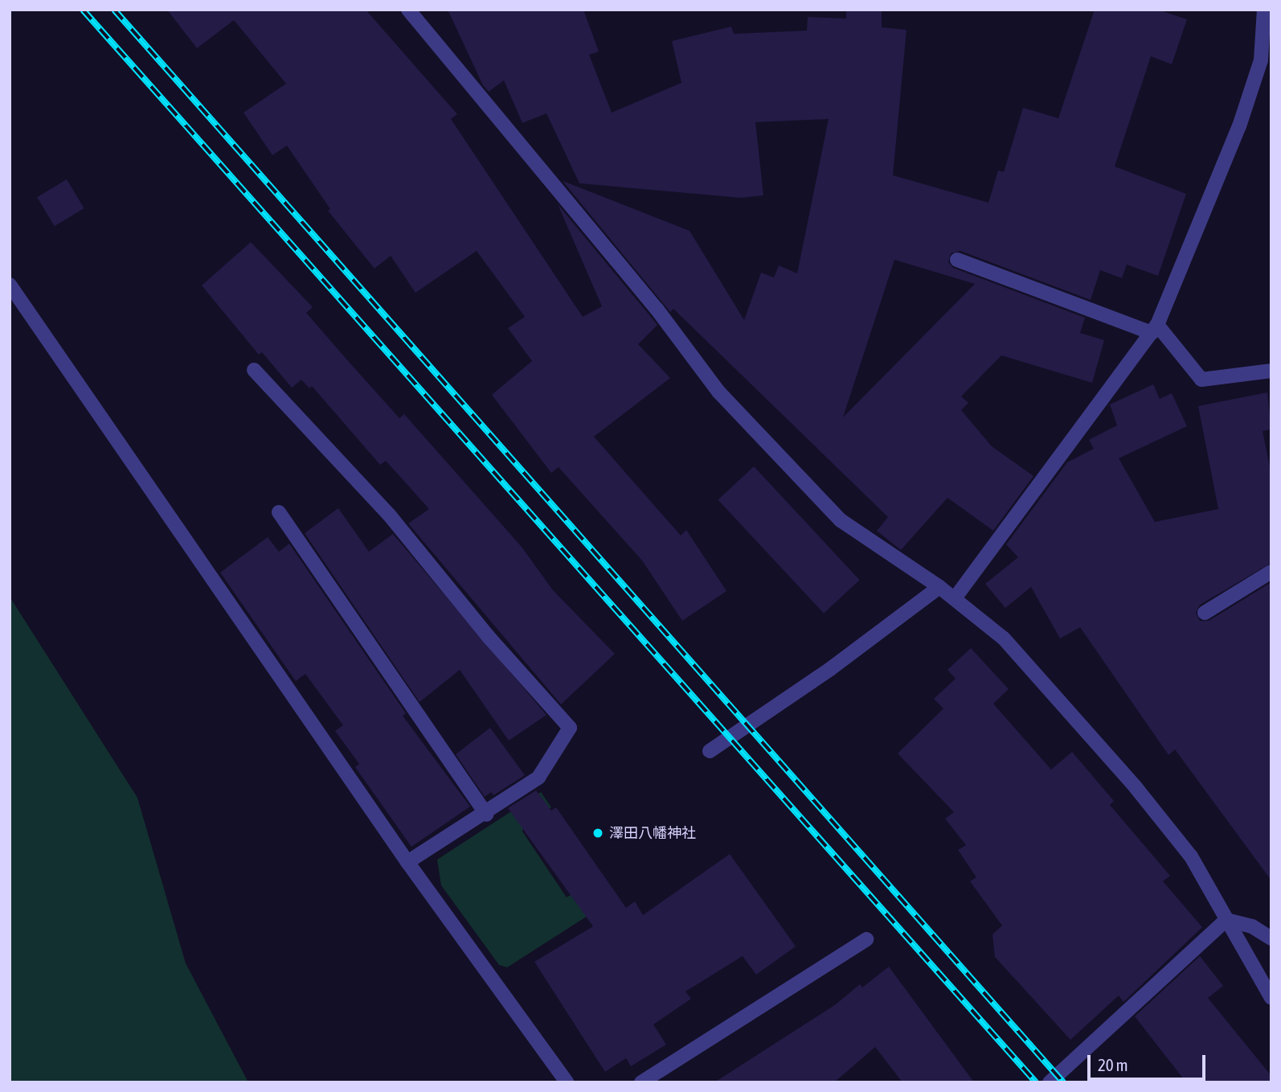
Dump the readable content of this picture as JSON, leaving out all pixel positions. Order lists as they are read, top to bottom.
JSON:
{
  "places": ["澤田八幡神社"],
  "scale_bar": "20 m"
}
